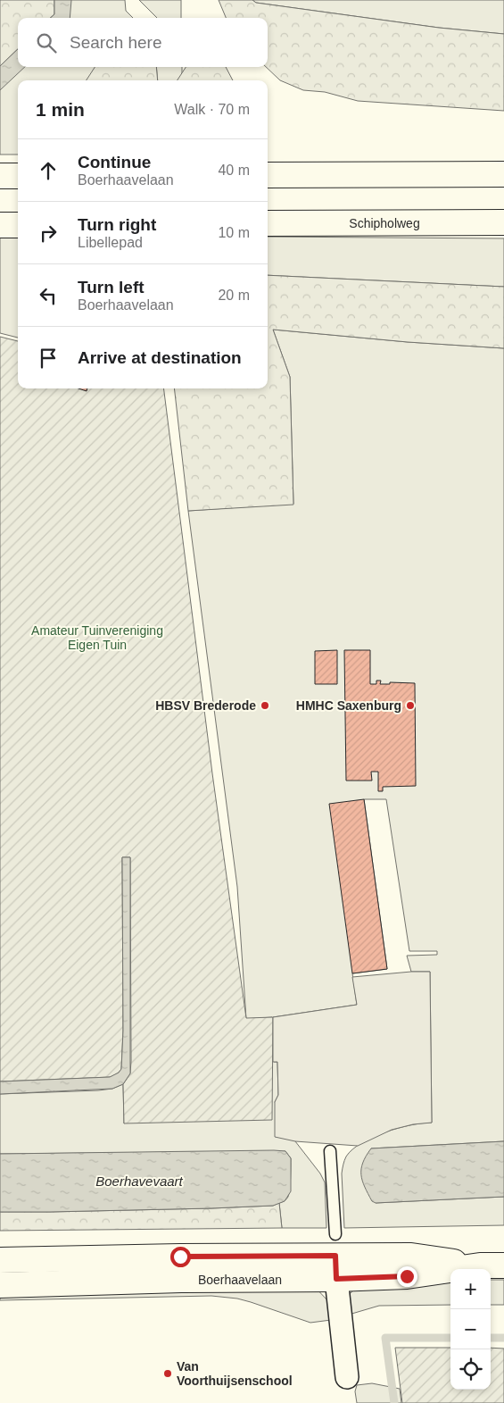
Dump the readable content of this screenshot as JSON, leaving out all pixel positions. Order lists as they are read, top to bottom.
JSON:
{
  "streets": {
    "main road": ["Schipholweg", "Boerhaavelaan"]
  },
  "water": ["Boerhavevaart"],
  "parks": ["Amateur Tuinvereniging Eigen Tuin"],
  "places": ["HBSV Brederode", "HMHC Saxenburg", "Van Voorthuijsenschool"],
  "page": {
    "search": "Search here",
    "heading": ["1 min", "Walk · 70 m"],
    "list": [
      ["Continue", "Boerhaavelaan", "40 m"],
      ["Turn right", "Libellepad", "10 m"],
      ["Turn left", "Boerhaavelaan", "20 m"],
      "Arrive at destination"
    ],
    "map_buttons": ["+", "−"]
  }
}
